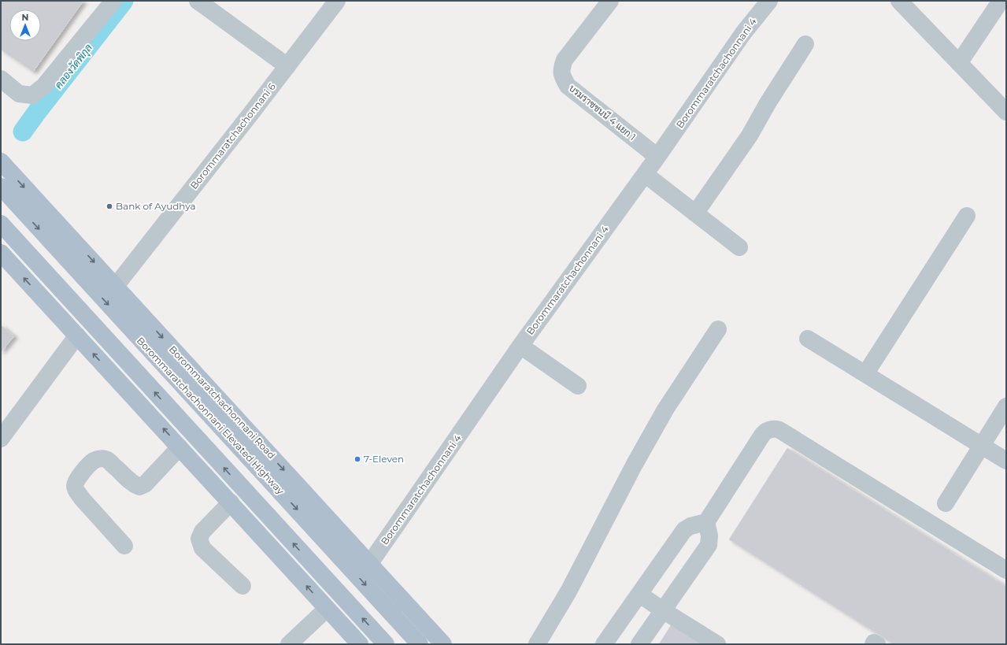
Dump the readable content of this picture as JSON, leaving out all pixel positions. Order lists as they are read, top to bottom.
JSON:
{
  "streets": {
    "main road": ["Borommaratchachonnani Road", "Borommaratchachonnani Elevated Highway"],
    "street": ["Borommaratchachonnani 4", "บรมราชชนนี 4 แยก 1", "Borommaratchachonnani 6"]
  },
  "crossings": [
    ["Borommaratchachonnani 4", "บรมราชชนนี 4 แยก 1"],
    ["Borommaratchachonnani 4", "Borommaratchachonnani Road"],
    ["Borommaratchachonnani 6", "Borommaratchachonnani Road"]
  ],
  "water": ["คลองวัดพิกุล"],
  "places": ["Bank of Ayudhya", "7-Eleven"],
  "north": "top"
}
